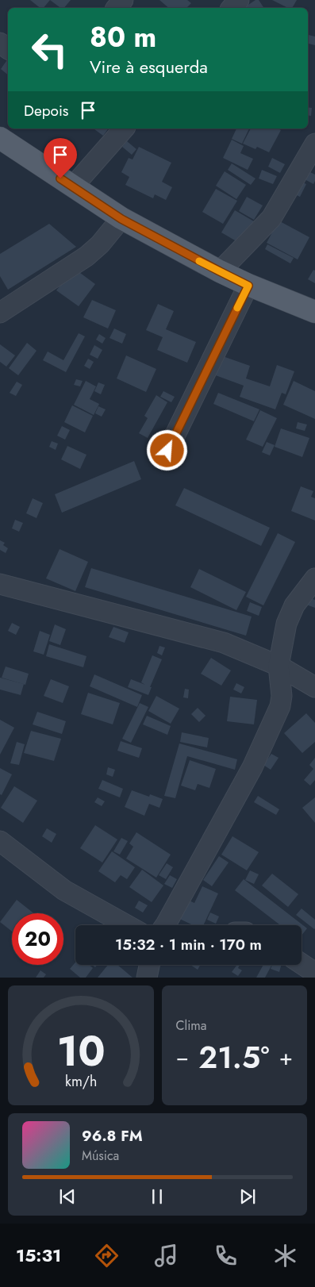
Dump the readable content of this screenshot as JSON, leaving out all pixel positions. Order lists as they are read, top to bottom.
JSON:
{
  "page": {
    "turn": ["80 m", "Vire à esquerda"],
    "then": "Depois",
    "limit": "20",
    "trip": "15:32 · 1 min · 170 m",
    "tile": "Clima",
    "heat": ["−", "21.5°", "+"],
    "song": ["96.8 FM", "Música"],
    "tabs": "15:31",
    "gauge": ["10", "km/h"]
  }
}
